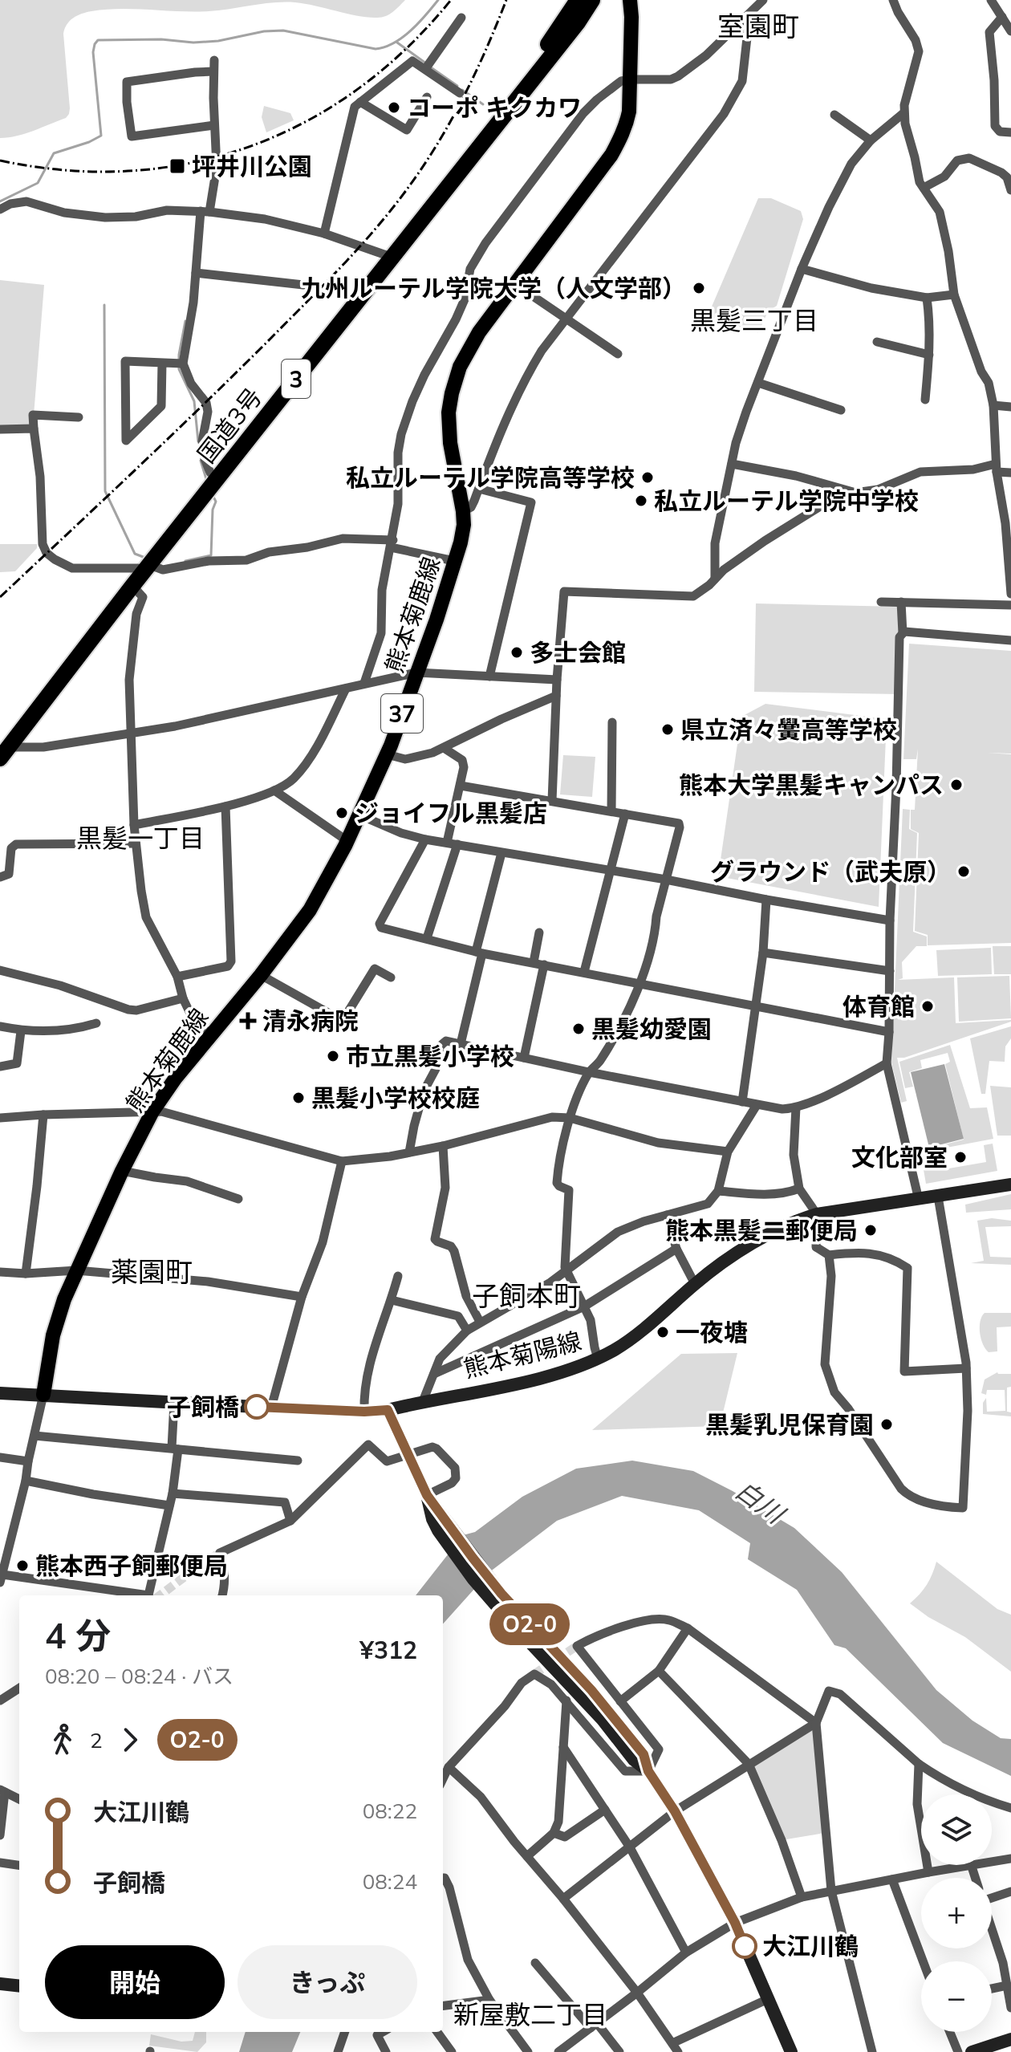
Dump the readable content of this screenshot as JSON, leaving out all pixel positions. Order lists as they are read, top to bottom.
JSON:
{
  "streets": {
    "highway": ["3", "国道3号"],
    "main road": ["熊本菊鹿線", "37", "熊本菊陽線"]
  },
  "crossings": [
    ["熊本菊鹿線", "熊本菊陽線"]
  ],
  "districts": [
    "室園町",
    "黒髪三丁目",
    "黒髪一丁目",
    "薬園町",
    "子飼本町",
    "新屋敷二丁目"
  ],
  "water": ["白川"],
  "places": {
    "other": [
      "コーポ キクカワ",
      "九州ルーテル学院大学（人文学部）",
      "私立ルーテル学院高等学校",
      "私立ルーテル学院中学校",
      "多士会館",
      "県立済々黌高等学校",
      "熊本大学黒髪キャンパス",
      "ジョイフル黒髪店",
      "グラウンド（武夫原）",
      "体育館",
      "黒髪幼愛園",
      "市立黒髪小学校",
      "黒髪小学校校庭",
      "文化部室",
      "熊本黒髪二郵便局",
      "一夜塘",
      "子飼橋",
      "黒髪乳児保育園",
      "熊本西子飼郵便局",
      "大江川鶴"
    ],
    "transit": ["坪井川公園"],
    "health": ["清永病院"]
  },
  "lines": ["bus line O2-0"],
  "page": {
    "on_map": "O2-0",
    "heading": ["4 分", "08:20 – 08:24 · バス", "¥312"],
    "legs": ["2", "O2-0"],
    "list": [
      {
        "name": "大江川鶴",
        "value": "08:22"
      },
      {
        "name": "子飼橋",
        "value": "08:24"
      }
    ],
    "map_buttons": ["+", "−"],
    "buttons": ["開始", "きっぷ"]
  }
}
